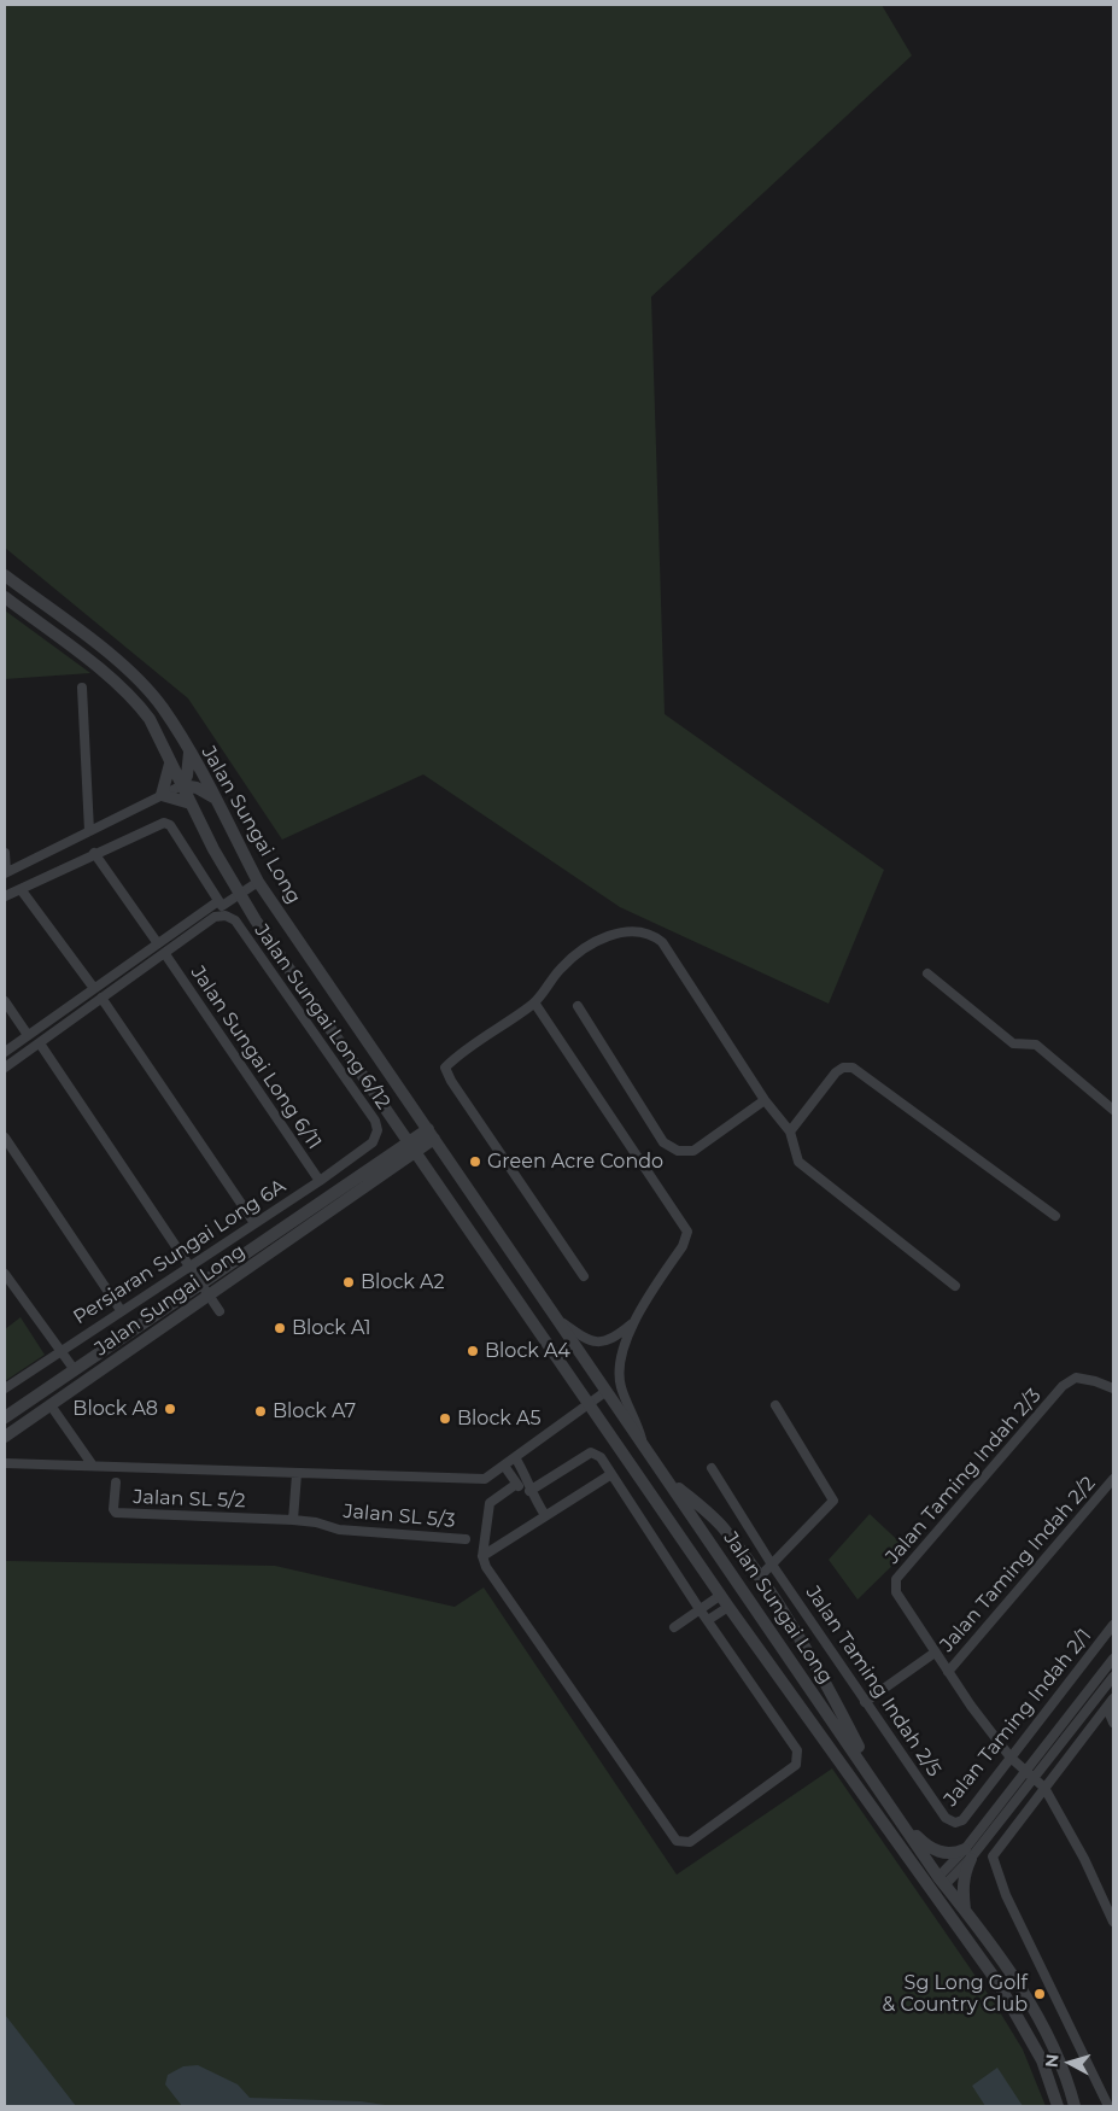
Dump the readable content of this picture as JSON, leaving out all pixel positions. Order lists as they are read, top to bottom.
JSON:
{
  "streets": {
    "street": [
      "Jalan Sungai Long",
      "Jalan Sungai Long 6/12",
      "Jalan Sungai Long 6/11",
      "Persiaran Sungai Long 6A",
      "Jalan Taming Indah 2/3",
      "Jalan SL 5/2",
      "Jalan SL 5/3",
      "Jalan Taming Indah 2/2",
      "Jalan Taming Indah 2/5",
      "Jalan Taming Indah 2/1"
    ]
  },
  "crossings": [
    ["Jalan Sungai Long 6/12", "Jalan Sungai Long 6/11"],
    ["Jalan Sungai Long 6/12", "Persiaran Sungai Long 6A"],
    ["Jalan Sungai Long 6/11", "Persiaran Sungai Long 6A"],
    ["Jalan SL 5/2", "Jalan SL 5/3"],
    ["Jalan Taming Indah 2/5", "Jalan Taming Indah 2/1"]
  ],
  "places": [
    "Green Acre Condo",
    "Block A2",
    "Block A1",
    "Block A4",
    "Block A8",
    "Block A7",
    "Block A5",
    "Sg Long Golf & Country Club"
  ],
  "north": "left"
}
